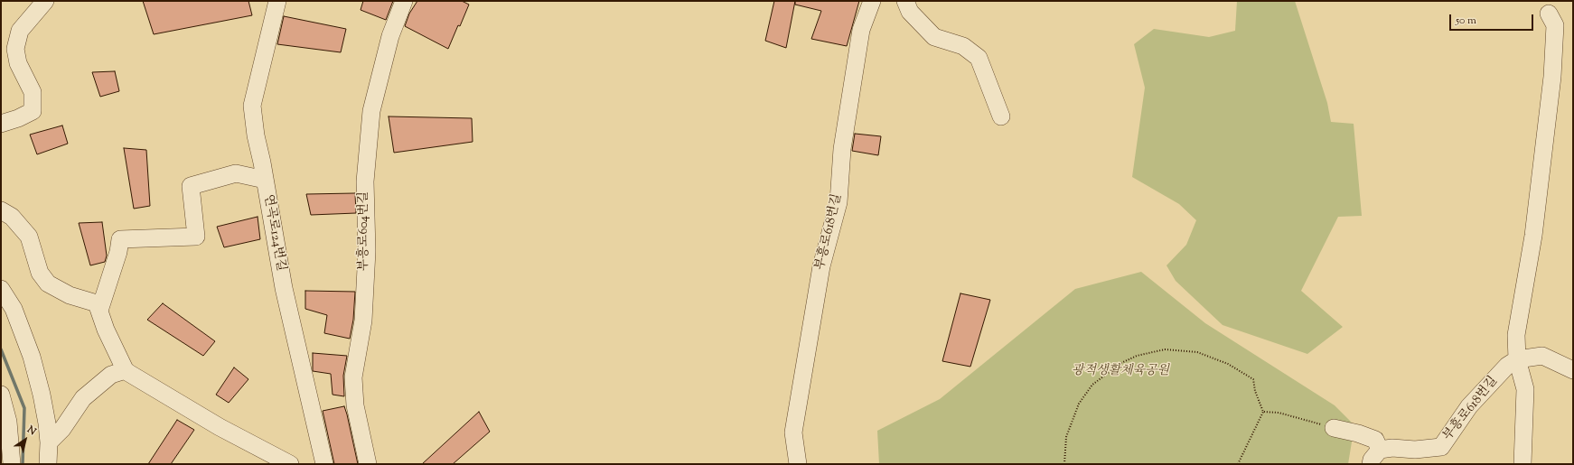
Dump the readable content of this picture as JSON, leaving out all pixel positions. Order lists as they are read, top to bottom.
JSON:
{
  "streets": {
    "street": ["부흥로604번길", "부흥로618번길", "연곡로124번길"]
  },
  "parks": ["광적생활체육공원"],
  "scale_bar": "50 m",
  "north": "top right"
}
